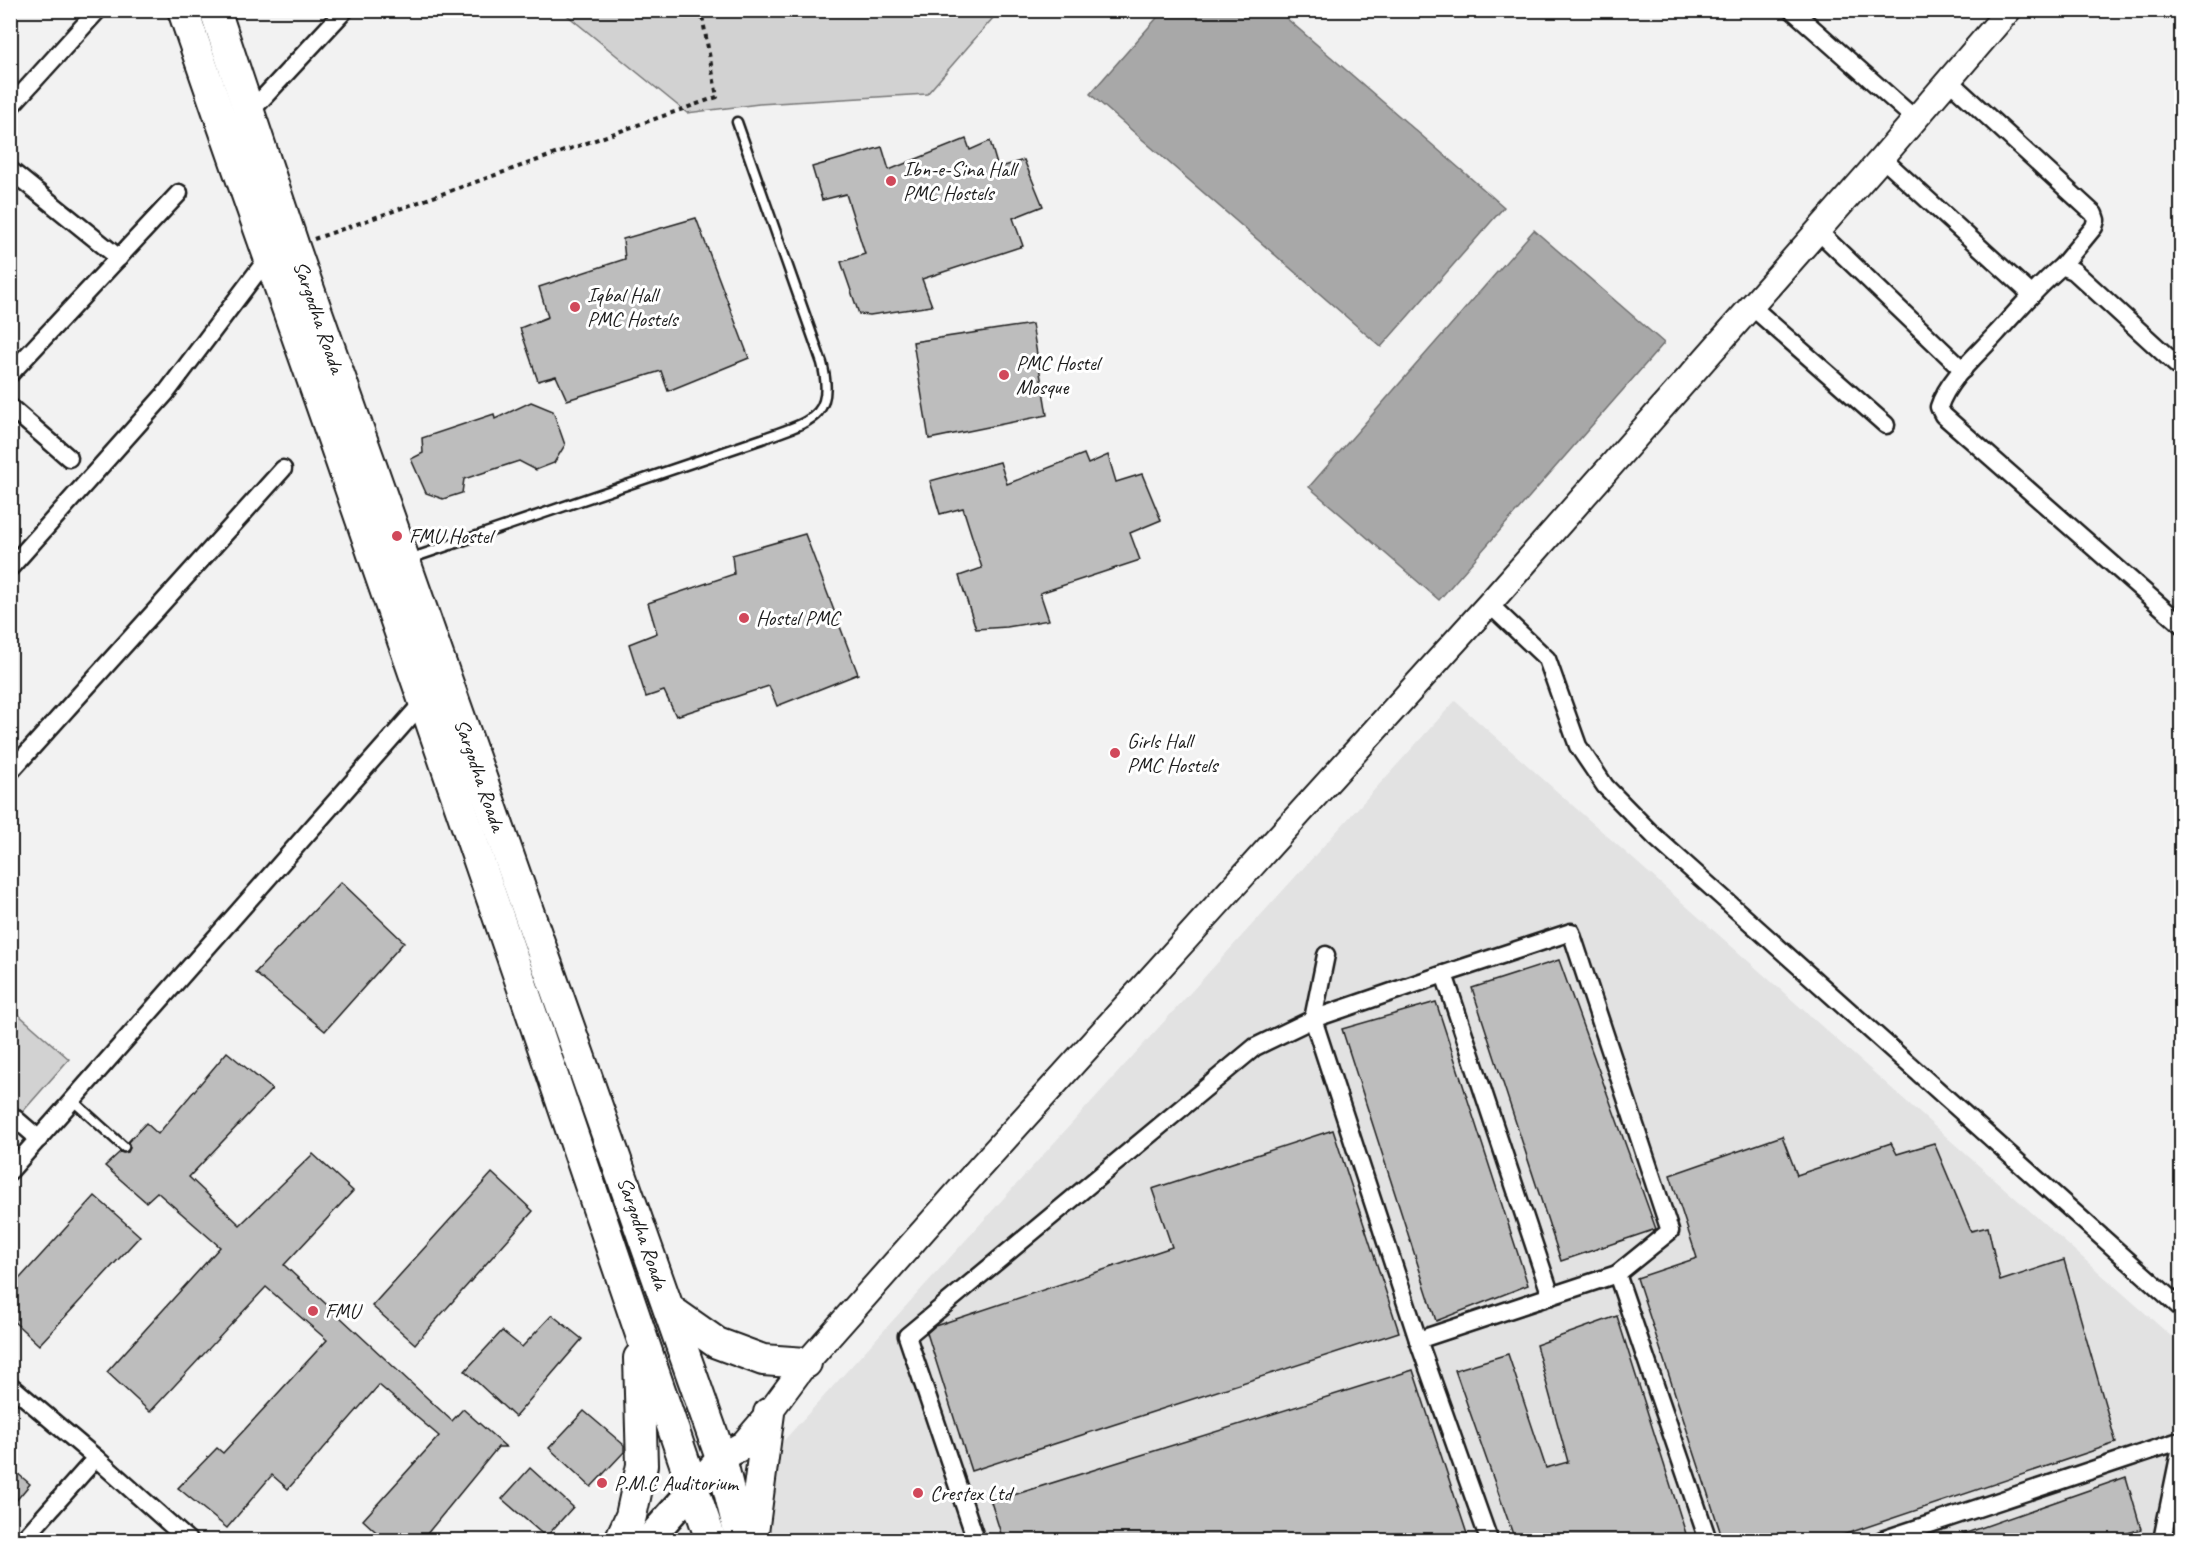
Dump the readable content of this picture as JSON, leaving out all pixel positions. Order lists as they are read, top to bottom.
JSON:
{
  "streets": {
    "highway": ["Sargodha Roada"]
  },
  "places": [
    "Ibn-e-Sina Hall PMC Hostels",
    "Iqbal Hall PMC Hostels",
    "PMC Hostel Mosque",
    "FMU Hostel",
    "Hostel PMC",
    "Girls Hall PMC Hostels",
    "FMU",
    "P.M.C Auditorium",
    "Crestex Ltd"
  ]
}
